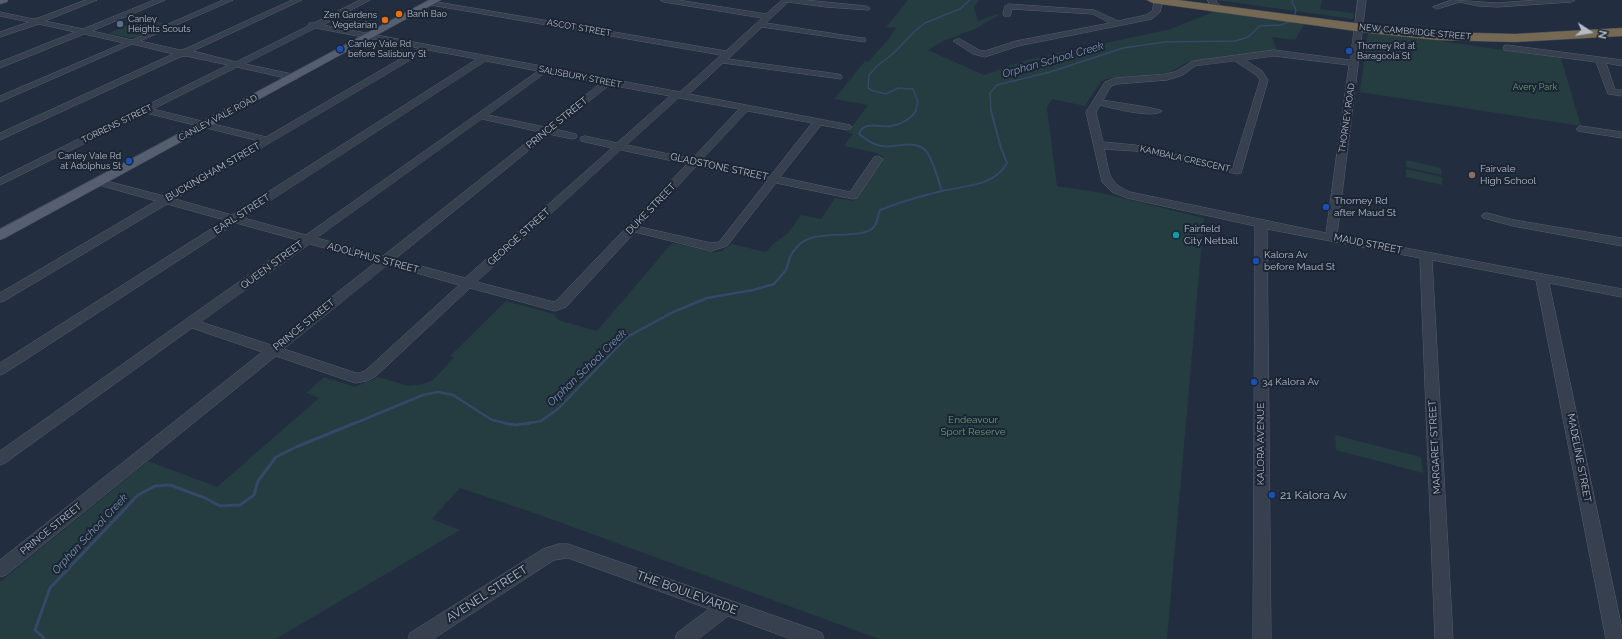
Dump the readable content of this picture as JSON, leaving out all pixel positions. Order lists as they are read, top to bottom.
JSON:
{
  "streets": {
    "highway": ["NEW CAMBRIDGE STREET"],
    "main road": ["CANLEY VALE ROAD"],
    "street": [
      "ASCOT STREET",
      "SALISBURY STREET",
      "THORNEY ROAD",
      "PRINCE STREET",
      "TORRENS STREET",
      "KAMBALA CRESCENT",
      "GLADSTONE STREET",
      "BUCKINGHAM STREET",
      "DUKE STREET",
      "EARL STREET",
      "GEORGE STREET",
      "MAUD STREET",
      "ADOLPHUS STREET",
      "QUEEN STREET",
      "KALORA AVENUE",
      "MARGARET STREET",
      "MADELINE STREET",
      "THE BOULEVARDE",
      "AVENEL STREET"
    ]
  },
  "crossings": [
    ["ASCOT STREET", "CANLEY VALE ROAD"],
    ["ASCOT STREET", "GEORGE STREET"],
    ["NEW CAMBRIDGE STREET", "THORNEY ROAD"],
    ["SALISBURY STREET", "CANLEY VALE ROAD"],
    ["SALISBURY STREET", "PRINCE STREET"],
    ["SALISBURY STREET", "TORRENS STREET"],
    ["SALISBURY STREET", "BUCKINGHAM STREET"],
    ["SALISBURY STREET", "DUKE STREET"],
    ["SALISBURY STREET", "EARL STREET"],
    ["SALISBURY STREET", "GEORGE STREET"],
    ["SALISBURY STREET", "QUEEN STREET"],
    ["CANLEY VALE ROAD", "ADOLPHUS STREET"],
    ["THORNEY ROAD", "MAUD STREET"],
    ["PRINCE STREET", "GEORGE STREET"],
    ["PRINCE STREET", "ADOLPHUS STREET"],
    ["KAMBALA CRESCENT", "MAUD STREET"],
    ["GLADSTONE STREET", "DUKE STREET"],
    ["GLADSTONE STREET", "GEORGE STREET"],
    ["BUCKINGHAM STREET", "ADOLPHUS STREET"],
    ["DUKE STREET", "ADOLPHUS STREET"],
    ["EARL STREET", "ADOLPHUS STREET"],
    ["GEORGE STREET", "ADOLPHUS STREET"],
    ["MAUD STREET", "KALORA AVENUE"],
    ["MAUD STREET", "MARGARET STREET"],
    ["MAUD STREET", "MADELINE STREET"],
    ["ADOLPHUS STREET", "QUEEN STREET"],
    ["THE BOULEVARDE", "AVENEL STREET"]
  ],
  "water": ["Orphan School Creek"],
  "parks": ["Avery Park", "Endeavour Sport Reserve"],
  "places": [
    "Banh Bao",
    "Zen Gardens Vegetarian",
    "Canley Heights Scouts",
    "Canley Vale Rd before Salisbury St",
    "Thorney Rd at Baragoola St",
    "Canley Vale Rd at Adolphus St",
    "Fairvale High School",
    "Thorney Rd after Maud St",
    "Fairfield City Netball",
    "Kalora Av before Maud St",
    "34 Kalora Av",
    "21 Kalora Av"
  ],
  "north": "right"
}
